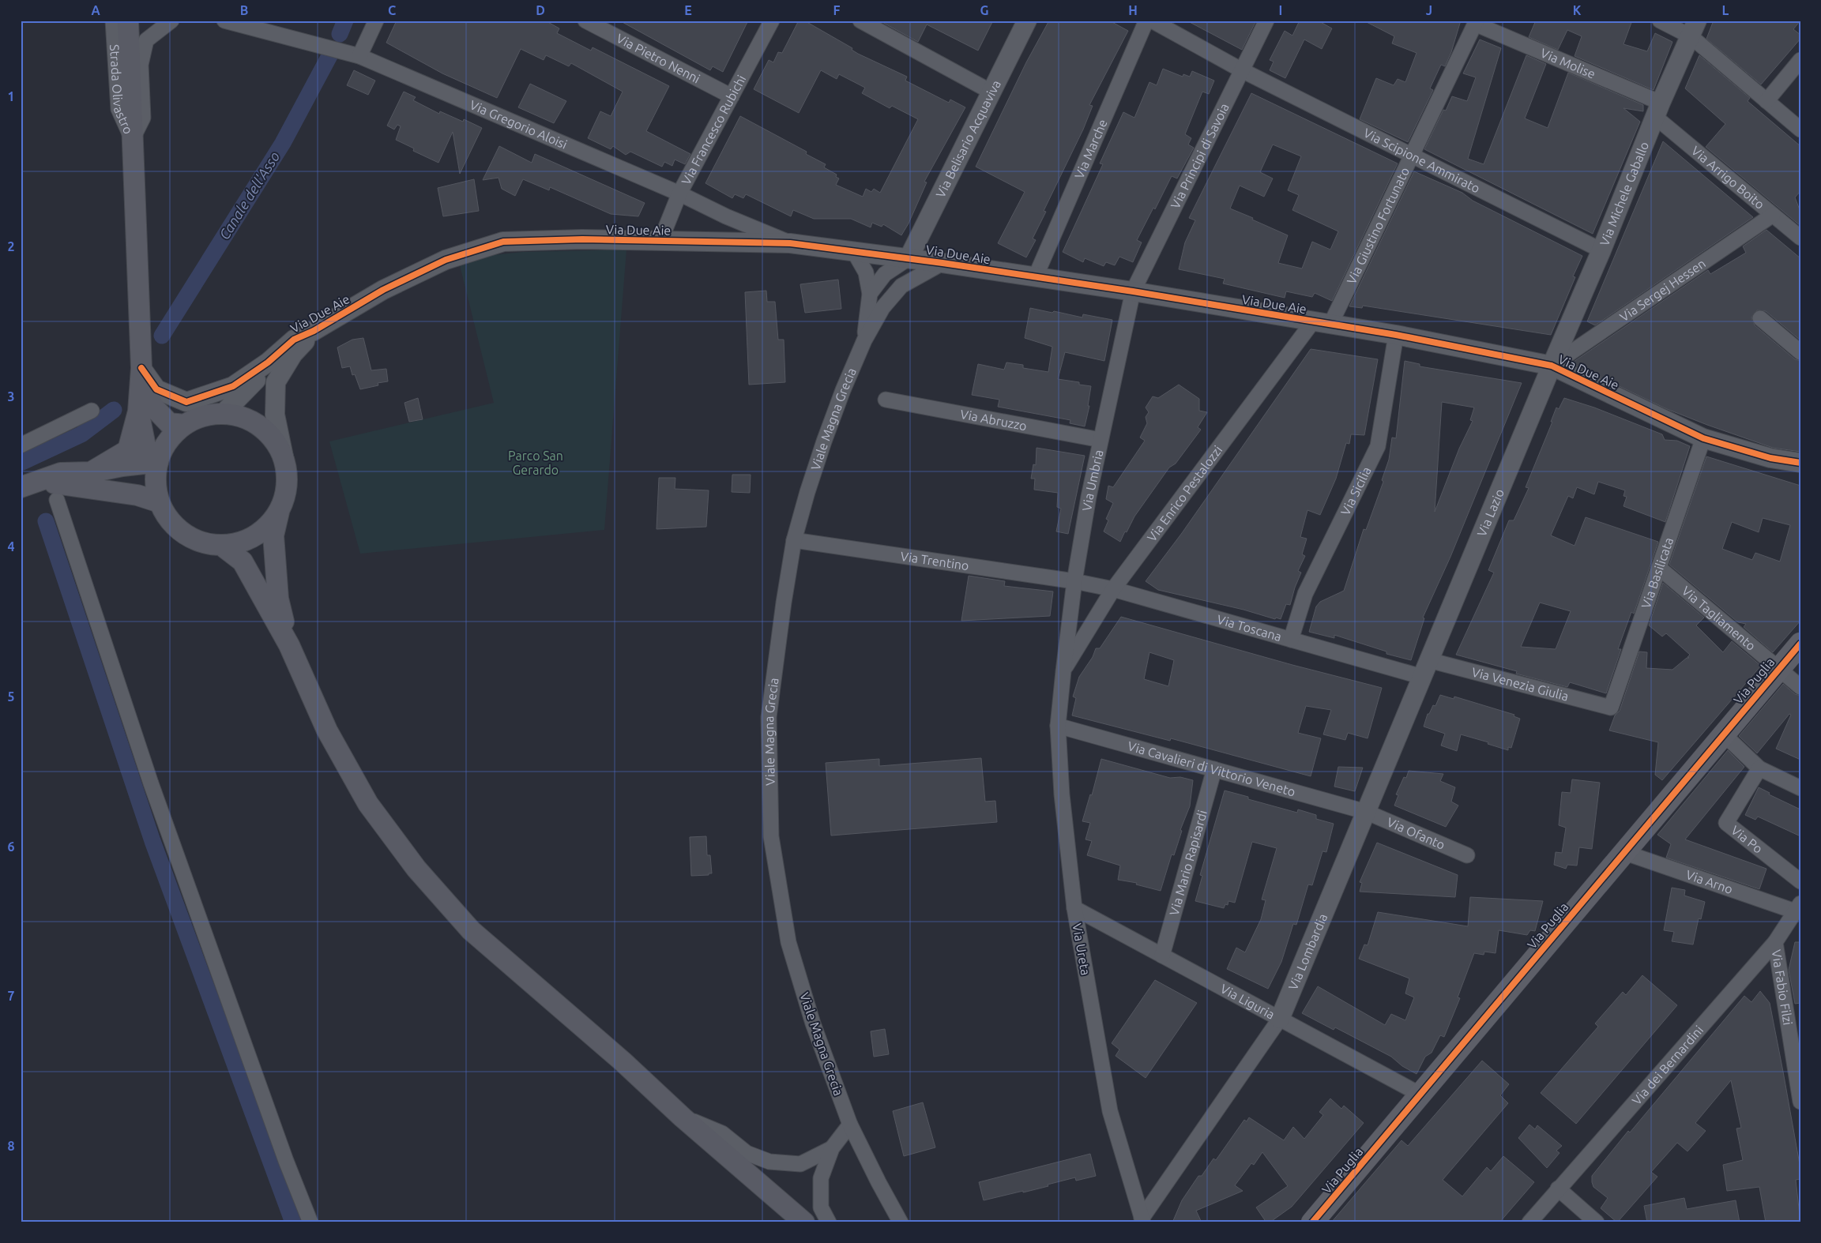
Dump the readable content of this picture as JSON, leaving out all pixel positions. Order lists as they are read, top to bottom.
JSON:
{
  "streets": {
    "main road": ["Via Puglia"],
    "street": [
      "Via Pietro Nenni",
      "Via Molise",
      "Strada Olivastro",
      "Via Gregorio Aloisi",
      "Via Francesco Rubichi",
      "Via Belisario Acquaviva",
      "Via Marche",
      "Via Principi di Savoia",
      "Via Scipione Ammirato",
      "Via Arrigo Boito",
      "Via Michele Gaballo",
      "Via Giustino Fortunato",
      "Via Due Aie",
      "Via Sergej Hessen",
      "Viale Magna Grecia",
      "Via Abruzzo",
      "Via Umbria",
      "Via Sicilia",
      "Via Enrico Pestalozzi",
      "Via Lazio",
      "Via Trentino",
      "Via Basilicata",
      "Via Tagliamento",
      "Via Toscana",
      "Via Venezia Giulia",
      "Via Cavalieri di Vittorio Veneto",
      "Via Ofanto",
      "Via Po",
      "Via Mario Rapisardi",
      "Via Arno",
      "Via Ureta",
      "Via Lombardia",
      "Via Fabio Filzi",
      "Via Liguria",
      "Via dei Bernardini"
    ]
  },
  "crossings": [
    ["Via Pietro Nenni", "Via Francesco Rubichi"],
    ["Via Molise", "Via Arrigo Boito"],
    ["Via Molise", "Via Michele Gaballo"],
    ["Via Molise", "Via Giustino Fortunato"],
    ["Via Gregorio Aloisi", "Via Francesco Rubichi"],
    ["Via Gregorio Aloisi", "Via Due Aie"],
    ["Via Francesco Rubichi", "Via Due Aie"],
    ["Via Belisario Acquaviva", "Via Due Aie"],
    ["Via Belisario Acquaviva", "Viale Magna Grecia"],
    ["Via Marche", "Via Due Aie"],
    ["Via Principi di Savoia", "Via Scipione Ammirato"],
    ["Via Principi di Savoia", "Via Due Aie"],
    ["Via Principi di Savoia", "Via Umbria"],
    ["Via Scipione Ammirato", "Via Michele Gaballo"],
    ["Via Scipione Ammirato", "Via Giustino Fortunato"],
    ["Via Arrigo Boito", "Via Michele Gaballo"],
    ["Via Arrigo Boito", "Via Sergej Hessen"],
    ["Via Michele Gaballo", "Via Due Aie"],
    ["Via Michele Gaballo", "Via Sergej Hessen"],
    ["Via Michele Gaballo", "Via Lazio"],
    ["Via Giustino Fortunato", "Via Due Aie"],
    ["Via Giustino Fortunato", "Via Enrico Pestalozzi"],
    ["Via Due Aie", "Via Sergej Hessen"],
    ["Via Due Aie", "Viale Magna Grecia"],
    ["Via Due Aie", "Via Umbria"],
    ["Via Due Aie", "Via Sicilia"],
    ["Via Due Aie", "Via Enrico Pestalozzi"],
    ["Via Due Aie", "Via Lazio"],
    ["Via Due Aie", "Via Basilicata"],
    ["Via Sergej Hessen", "Via Lazio"],
    ["Viale Magna Grecia", "Via Trentino"],
    ["Via Abruzzo", "Via Umbria"],
    ["Via Umbria", "Via Enrico Pestalozzi"],
    ["Via Umbria", "Via Trentino"],
    ["Via Umbria", "Via Toscana"],
    ["Via Umbria", "Via Ureta"],
    ["Via Sicilia", "Via Toscana"],
    ["Via Enrico Pestalozzi", "Via Toscana"],
    ["Via Enrico Pestalozzi", "Via Ureta"],
    ["Via Lazio", "Via Toscana"],
    ["Via Lazio", "Via Venezia Giulia"],
    ["Via Lazio", "Via Lombardia"],
    ["Via Trentino", "Via Toscana"],
    ["Via Basilicata", "Via Tagliamento"],
    ["Via Basilicata", "Via Venezia Giulia"],
    ["Via Tagliamento", "Via Puglia"],
    ["Via Toscana", "Via Venezia Giulia"],
    ["Via Toscana", "Via Lombardia"],
    ["Via Puglia", "Via Arno"],
    ["Via Puglia", "Via Liguria"],
    ["Via Venezia Giulia", "Via Lombardia"],
    ["Via Cavalieri di Vittorio Veneto", "Via Ofanto"],
    ["Via Cavalieri di Vittorio Veneto", "Via Mario Rapisardi"],
    ["Via Cavalieri di Vittorio Veneto", "Via Ureta"],
    ["Via Cavalieri di Vittorio Veneto", "Via Lombardia"],
    ["Via Ofanto", "Via Lombardia"],
    ["Via Mario Rapisardi", "Via Liguria"],
    ["Via Arno", "Via dei Bernardini"],
    ["Via Ureta", "Via Lombardia"],
    ["Via Ureta", "Via Liguria"],
    ["Via Lombardia", "Via Liguria"],
    ["Via Fabio Filzi", "Via dei Bernardini"]
  ],
  "water": ["Canale dell'Asso"],
  "parks": ["Parco San Gerardo"],
  "grid": {
    "columns": [
      "A",
      "B",
      "C",
      "D",
      "E",
      "F",
      "G",
      "H",
      "I",
      "J",
      "K",
      "L"
    ],
    "rows": [
      "1",
      "2",
      "3",
      "4",
      "5",
      "6",
      "7",
      "8"
    ]
  }
}
